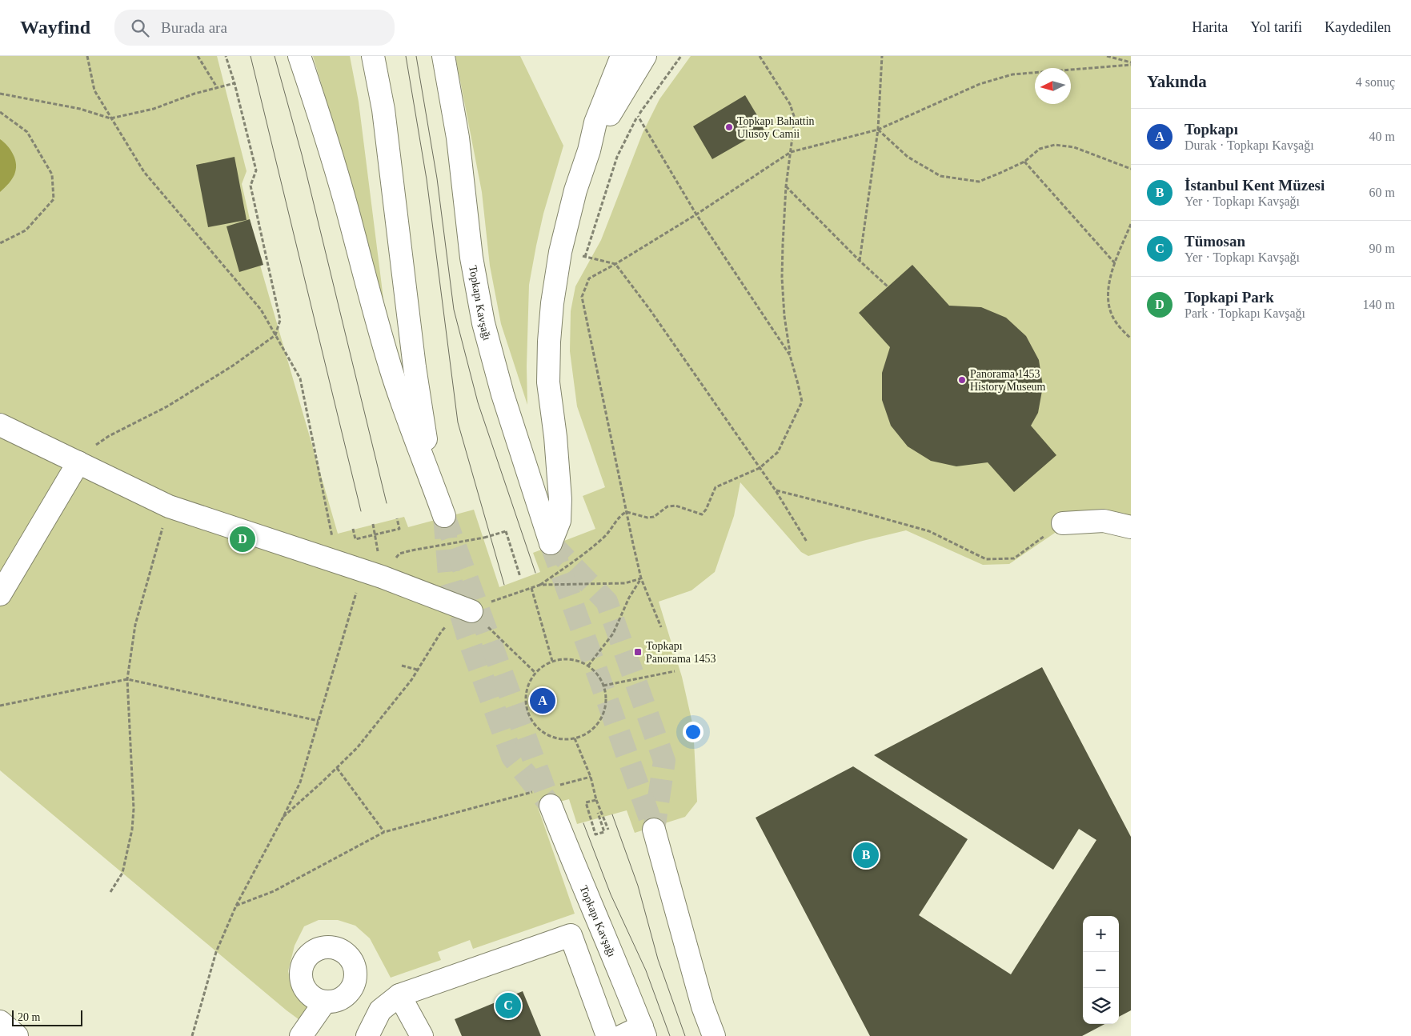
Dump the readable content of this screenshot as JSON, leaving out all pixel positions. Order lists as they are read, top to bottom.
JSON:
{
  "streets": {
    "main road": ["Topkapı Kavşağı"]
  },
  "places": {
    "other": ["Topkapı Bahattin Ulusoy Camii", "Panorama 1453 History Museum"],
    "transit": ["Topkapı Panorama 1453"]
  },
  "scale_bar": "20 m",
  "north": "left",
  "page": {
    "header": "Wayfind",
    "search": "Burada ara",
    "nav": ["Harita", "Yol tarifi", "Kaydedilen"],
    "heading": ["Yakında", "4 sonuç"],
    "list": [
      {
        "mark": "A",
        "name": "Topkapı",
        "note": "Durak · Topkapı Kavşağı",
        "value": "40 m"
      },
      {
        "mark": "B",
        "name": "İstanbul Kent Müzesi",
        "note": "Yer · Topkapı Kavşağı",
        "value": "60 m"
      },
      {
        "mark": "C",
        "name": "Tümosan",
        "note": "Yer · Topkapı Kavşağı",
        "value": "90 m"
      },
      {
        "mark": "D",
        "name": "Topkapi Park",
        "note": "Park · Topkapı Kavşağı",
        "value": "140 m"
      }
    ],
    "pins": [
      "D",
      "A",
      "B",
      "C"
    ],
    "map_buttons": ["+", "−"],
    "scale": "20 m"
  }
}
